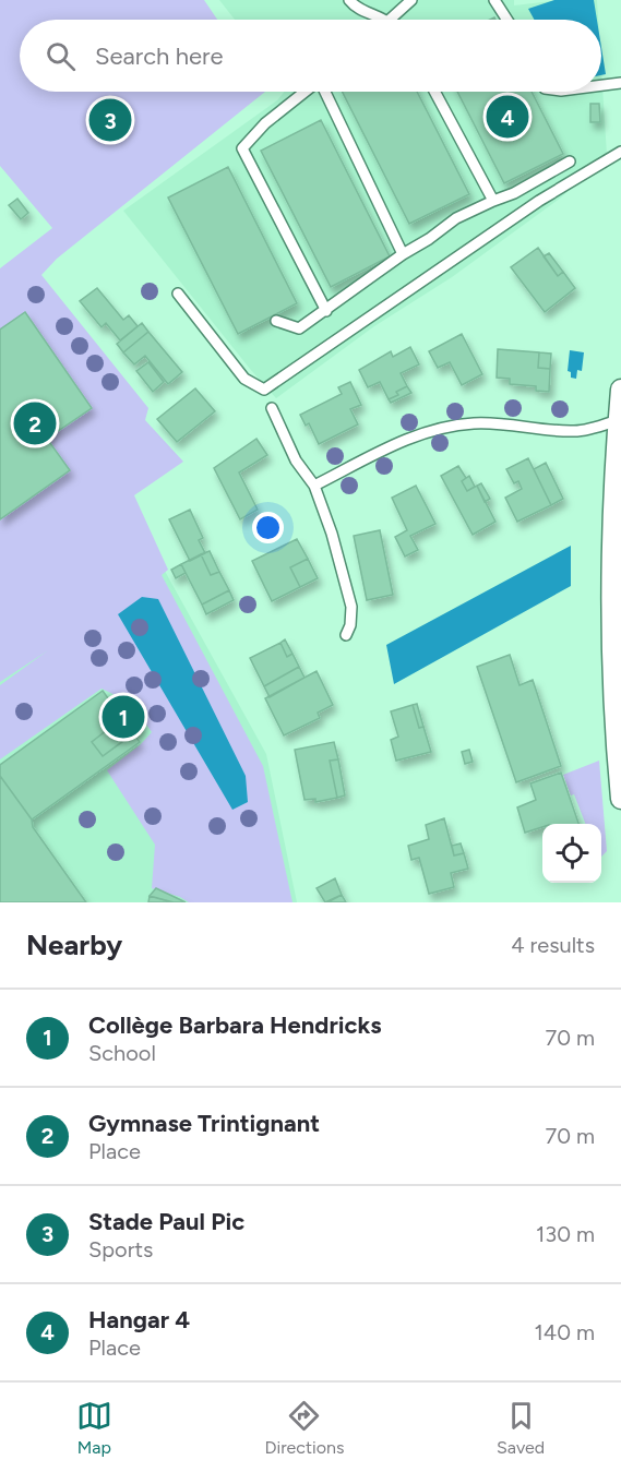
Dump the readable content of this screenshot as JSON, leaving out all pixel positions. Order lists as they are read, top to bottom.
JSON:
{
  "page": {
    "search": "Search here",
    "pins": [
      "4",
      "3",
      "2",
      "1"
    ],
    "heading": ["Nearby", "4 results"],
    "list": [
      {
        "mark": "1",
        "name": "Collège Barbara Hendricks",
        "note": "School",
        "value": "70 m"
      },
      {
        "mark": "2",
        "name": "Gymnase Trintignant",
        "note": "Place",
        "value": "70 m"
      },
      {
        "mark": "3",
        "name": "Stade Paul Pic",
        "note": "Sports",
        "value": "130 m"
      },
      {
        "mark": "4",
        "name": "Hangar 4",
        "note": "Place",
        "value": "140 m"
      }
    ],
    "nav": ["Map", "Directions", "Saved"]
  }
}
